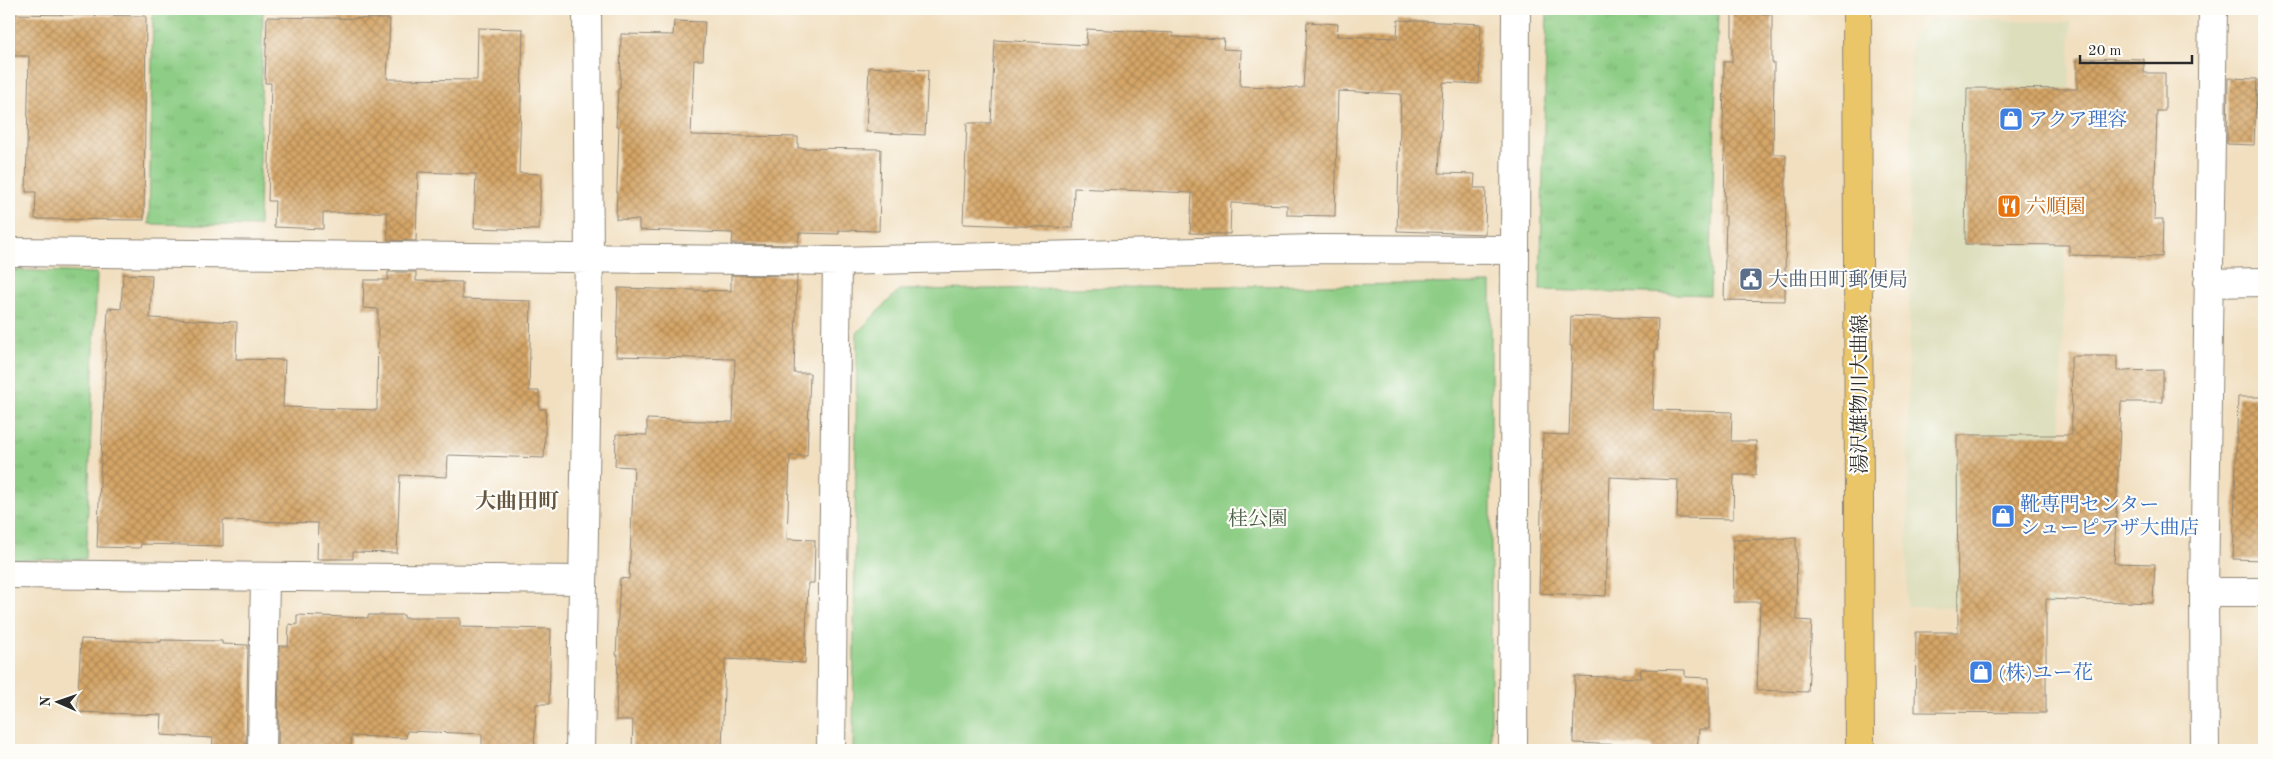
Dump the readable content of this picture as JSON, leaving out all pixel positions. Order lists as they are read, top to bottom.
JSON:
{
  "streets": {
    "main road": ["湯沢雄物川大曲線"]
  },
  "districts": ["大曲田町"],
  "parks": ["桂公園"],
  "places": {
    "shop": ["アクア理容", "靴専門センター シューピアザ大曲店", "(株)ユー花"],
    "restaurant": ["六順園"],
    "public building": ["大曲田町郵便局"]
  },
  "scale_bar": "20 m",
  "north": "left"
}
